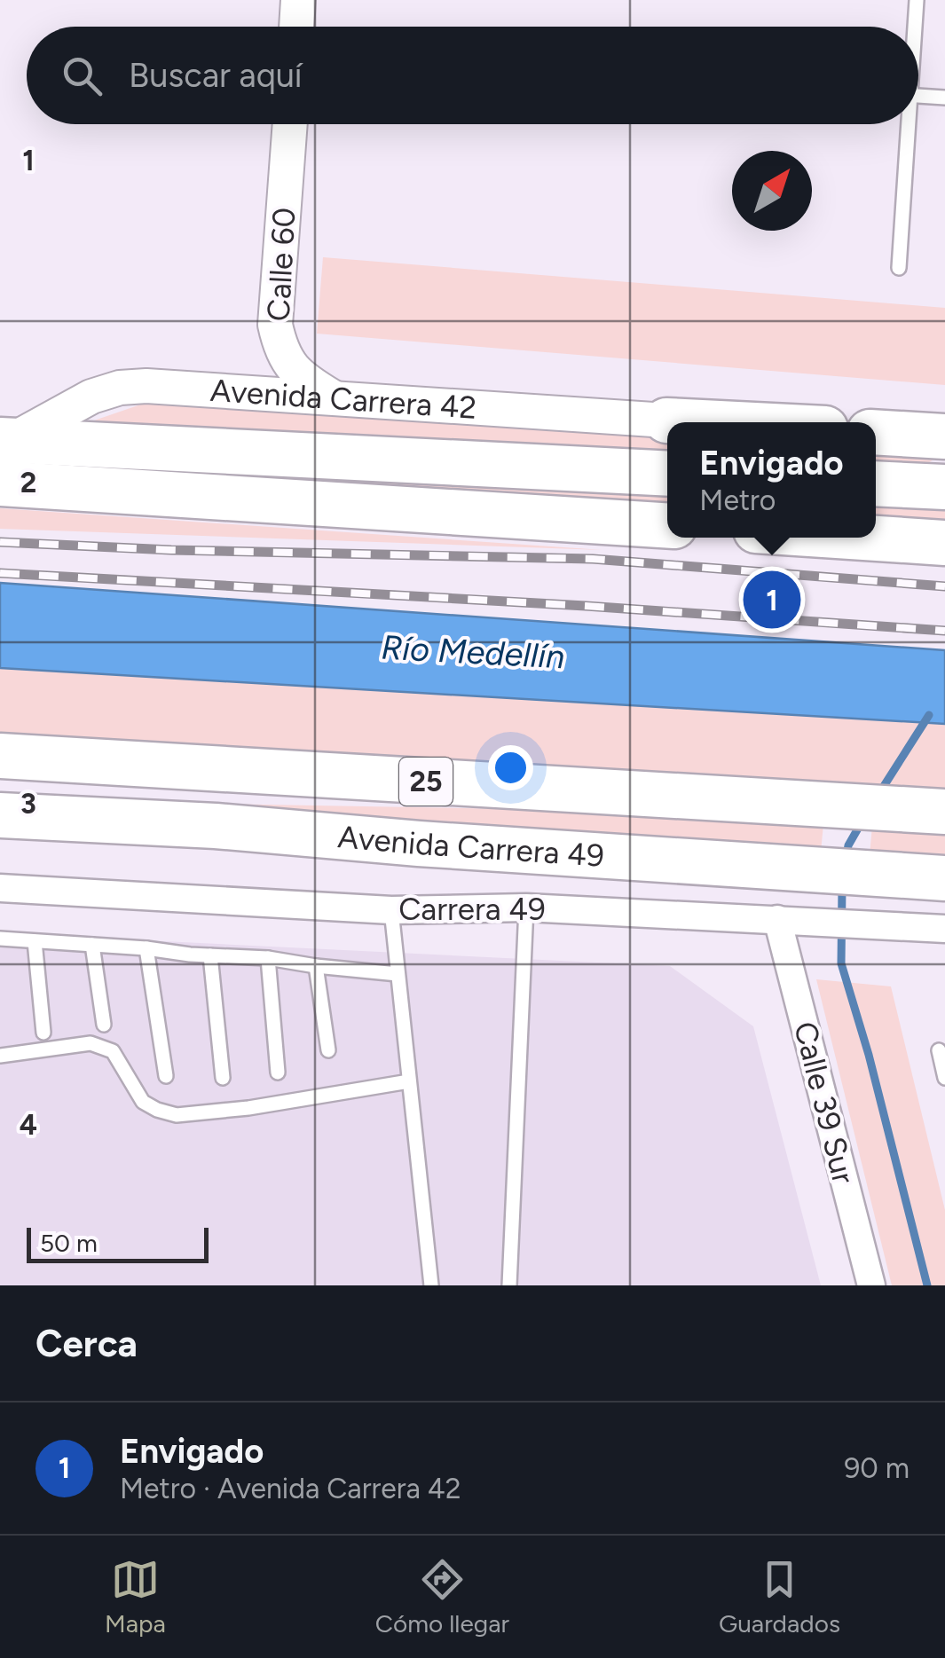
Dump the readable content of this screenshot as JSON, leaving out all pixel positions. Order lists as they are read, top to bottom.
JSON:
{
  "streets": {
    "highway": ["Avenida Carrera 42", "25", "Avenida Carrera 49"],
    "street": ["Calle 60", "Carrera 49", "Calle 39 Sur"]
  },
  "crossings": [
    ["Calle 60", "Avenida Carrera 42"],
    ["Carrera 49", "Calle 39 Sur"]
  ],
  "water": ["Río Medellín"],
  "scale_bar": "50 m",
  "north": "top right",
  "page": {
    "search": "Buscar aquí",
    "popup": ["Envigado", "Metro"],
    "pins": "1",
    "scale": "50 m",
    "heading": "Cerca",
    "list": [
      {
        "mark": "1",
        "name": "Envigado",
        "note": "Metro · Avenida Carrera 42",
        "value": "90 m"
      }
    ],
    "nav": ["Mapa", "Cómo llegar", "Guardados"]
  },
  "grid": {
    "rows": [
      "1",
      "2",
      "3",
      "4"
    ]
  }
}
